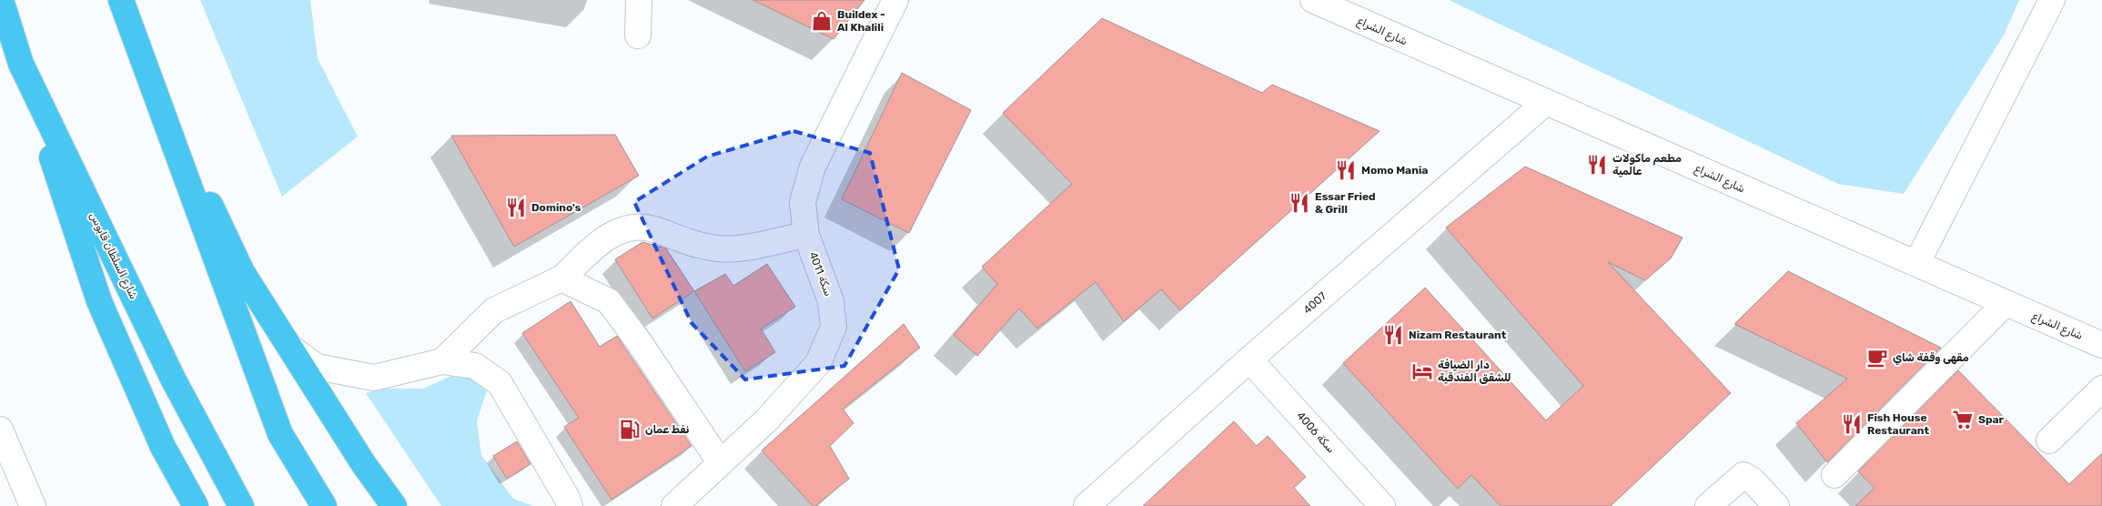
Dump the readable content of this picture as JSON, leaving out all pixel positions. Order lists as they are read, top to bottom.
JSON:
{
  "streets": {
    "highway": ["شارع السلطان قابوس"],
    "street": [
      "شارع الشراع",
      "سكة 4011",
      "4007",
      "سكة 4006"
    ]
  },
  "crossings": [
    ["شارع الشراع", "4007"],
    ["4007", "سكة 4006"]
  ],
  "places": {
    "shop": ["Buildex - Al Khalili"],
    "restaurant": [
      "مطعم ماكولات عالمية",
      "Momo Mania",
      "Essar Fried & Grill",
      "Domino's",
      "Nizam Restaurant",
      "Fish House Restaurant"
    ],
    "cafe": ["مقهى وقفة شاي"],
    "hotel": ["دار الضيافة للشقق الفندقية"],
    "supermarket": ["Spar"],
    "fuel station": ["نفط عمان"]
  }
}
